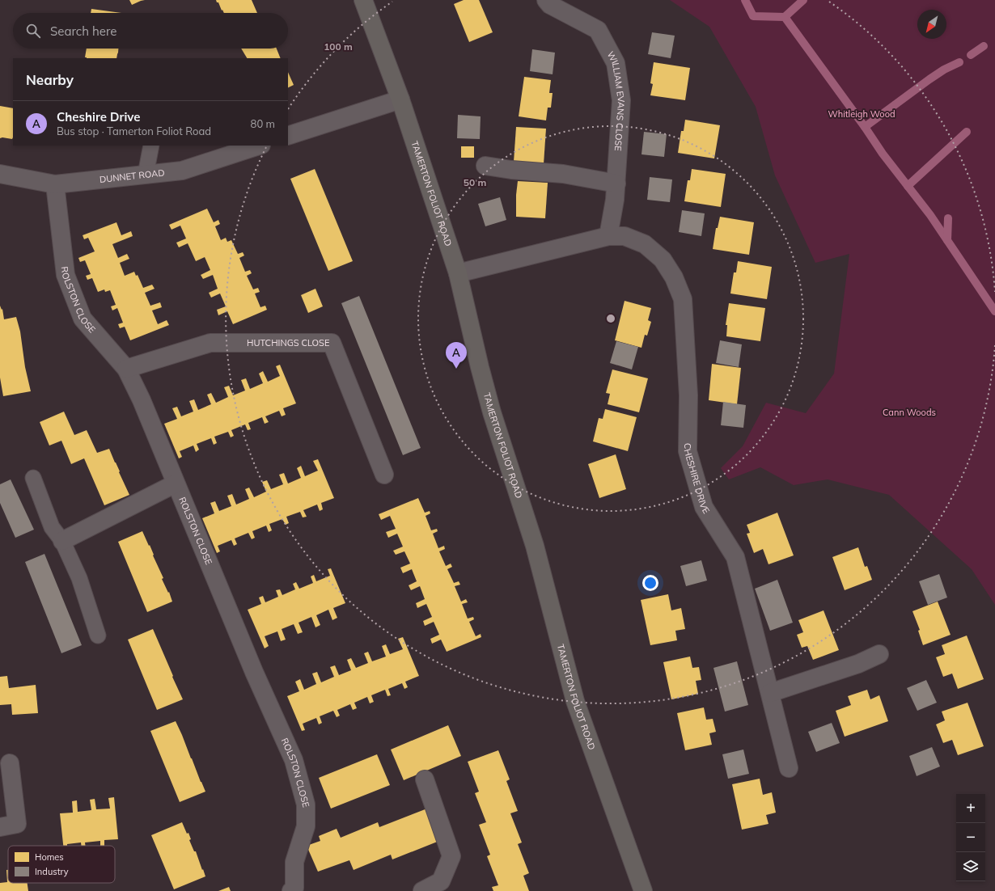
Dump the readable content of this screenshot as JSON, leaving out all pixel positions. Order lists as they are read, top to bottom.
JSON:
{
  "streets": {
    "main road": ["TAMERTON FOLIOT ROAD"],
    "street": [
      "WILLIAM EVANS CLOSE",
      "DUNNET ROAD",
      "ROLSTON CLOSE",
      "HUTCHINGS CLOSE",
      "CHESHIRE DRIVE"
    ]
  },
  "crossings": [
    ["WILLIAM EVANS CLOSE", "CHESHIRE DRIVE"],
    ["DUNNET ROAD", "ROLSTON CLOSE"],
    ["TAMERTON FOLIOT ROAD", "CHESHIRE DRIVE"],
    ["ROLSTON CLOSE", "HUTCHINGS CLOSE"]
  ],
  "parks": ["Whitleigh Wood", "Cann Woods"],
  "legend": ["Homes", "Industry"],
  "north": "bottom left",
  "page": {
    "search": "Search here",
    "heading": "Nearby",
    "list": [
      {
        "mark": "A",
        "name": "Cheshire Drive",
        "note": "Bus stop · Tamerton Foliot Road",
        "value": "80 m"
      }
    ],
    "pins": "A",
    "map_buttons": ["+", "−"]
  },
  "rings": ["100 m", "50 m"]
}
